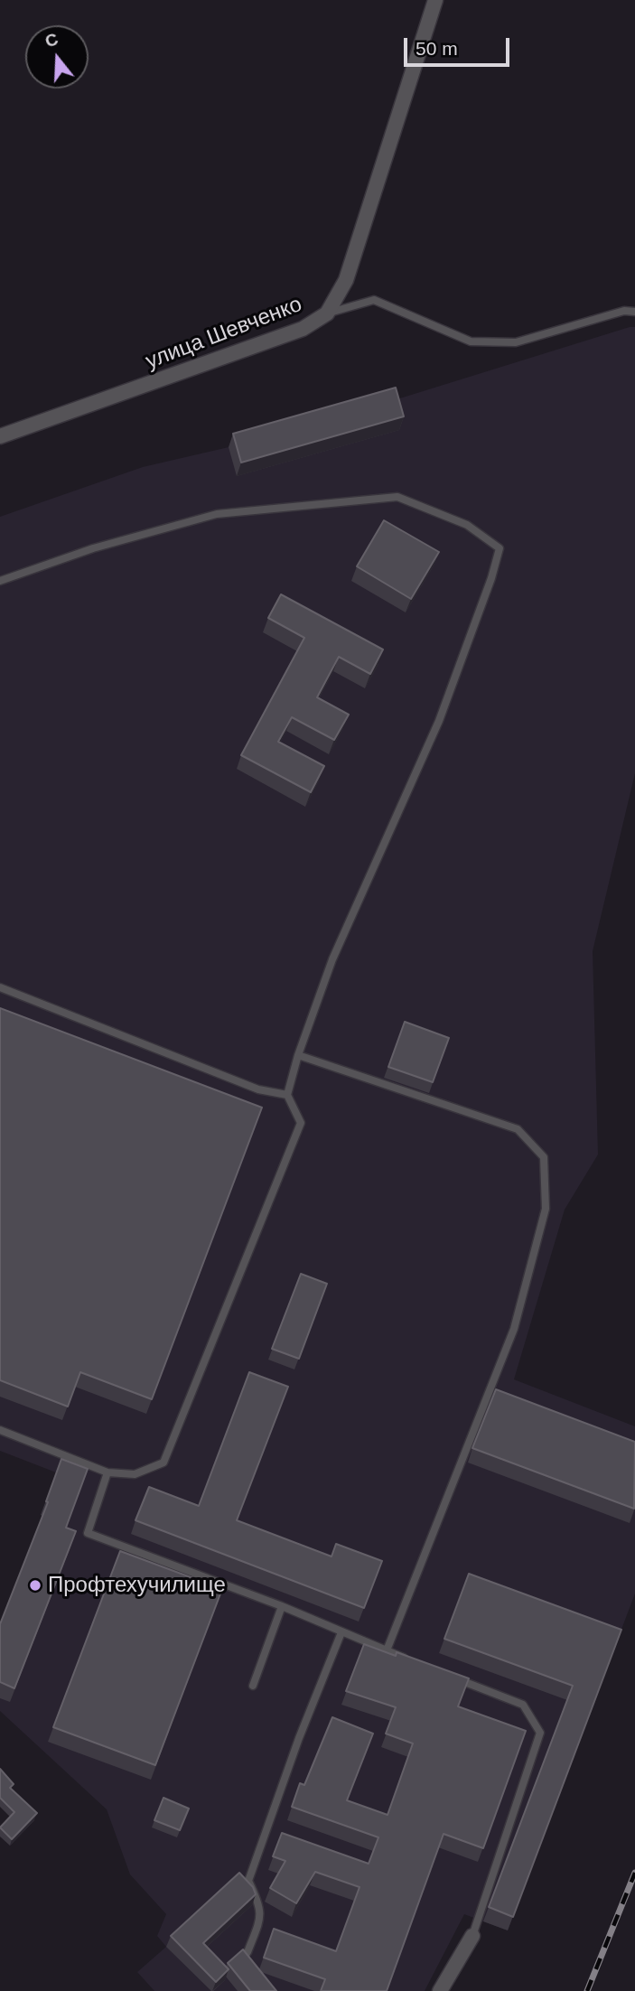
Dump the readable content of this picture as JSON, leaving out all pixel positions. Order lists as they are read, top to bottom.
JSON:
{
  "streets": {
    "street": ["улица Шевченко"]
  },
  "places": ["Профтехучилище"],
  "scale_bar": "50 m",
  "north": "top"
}
